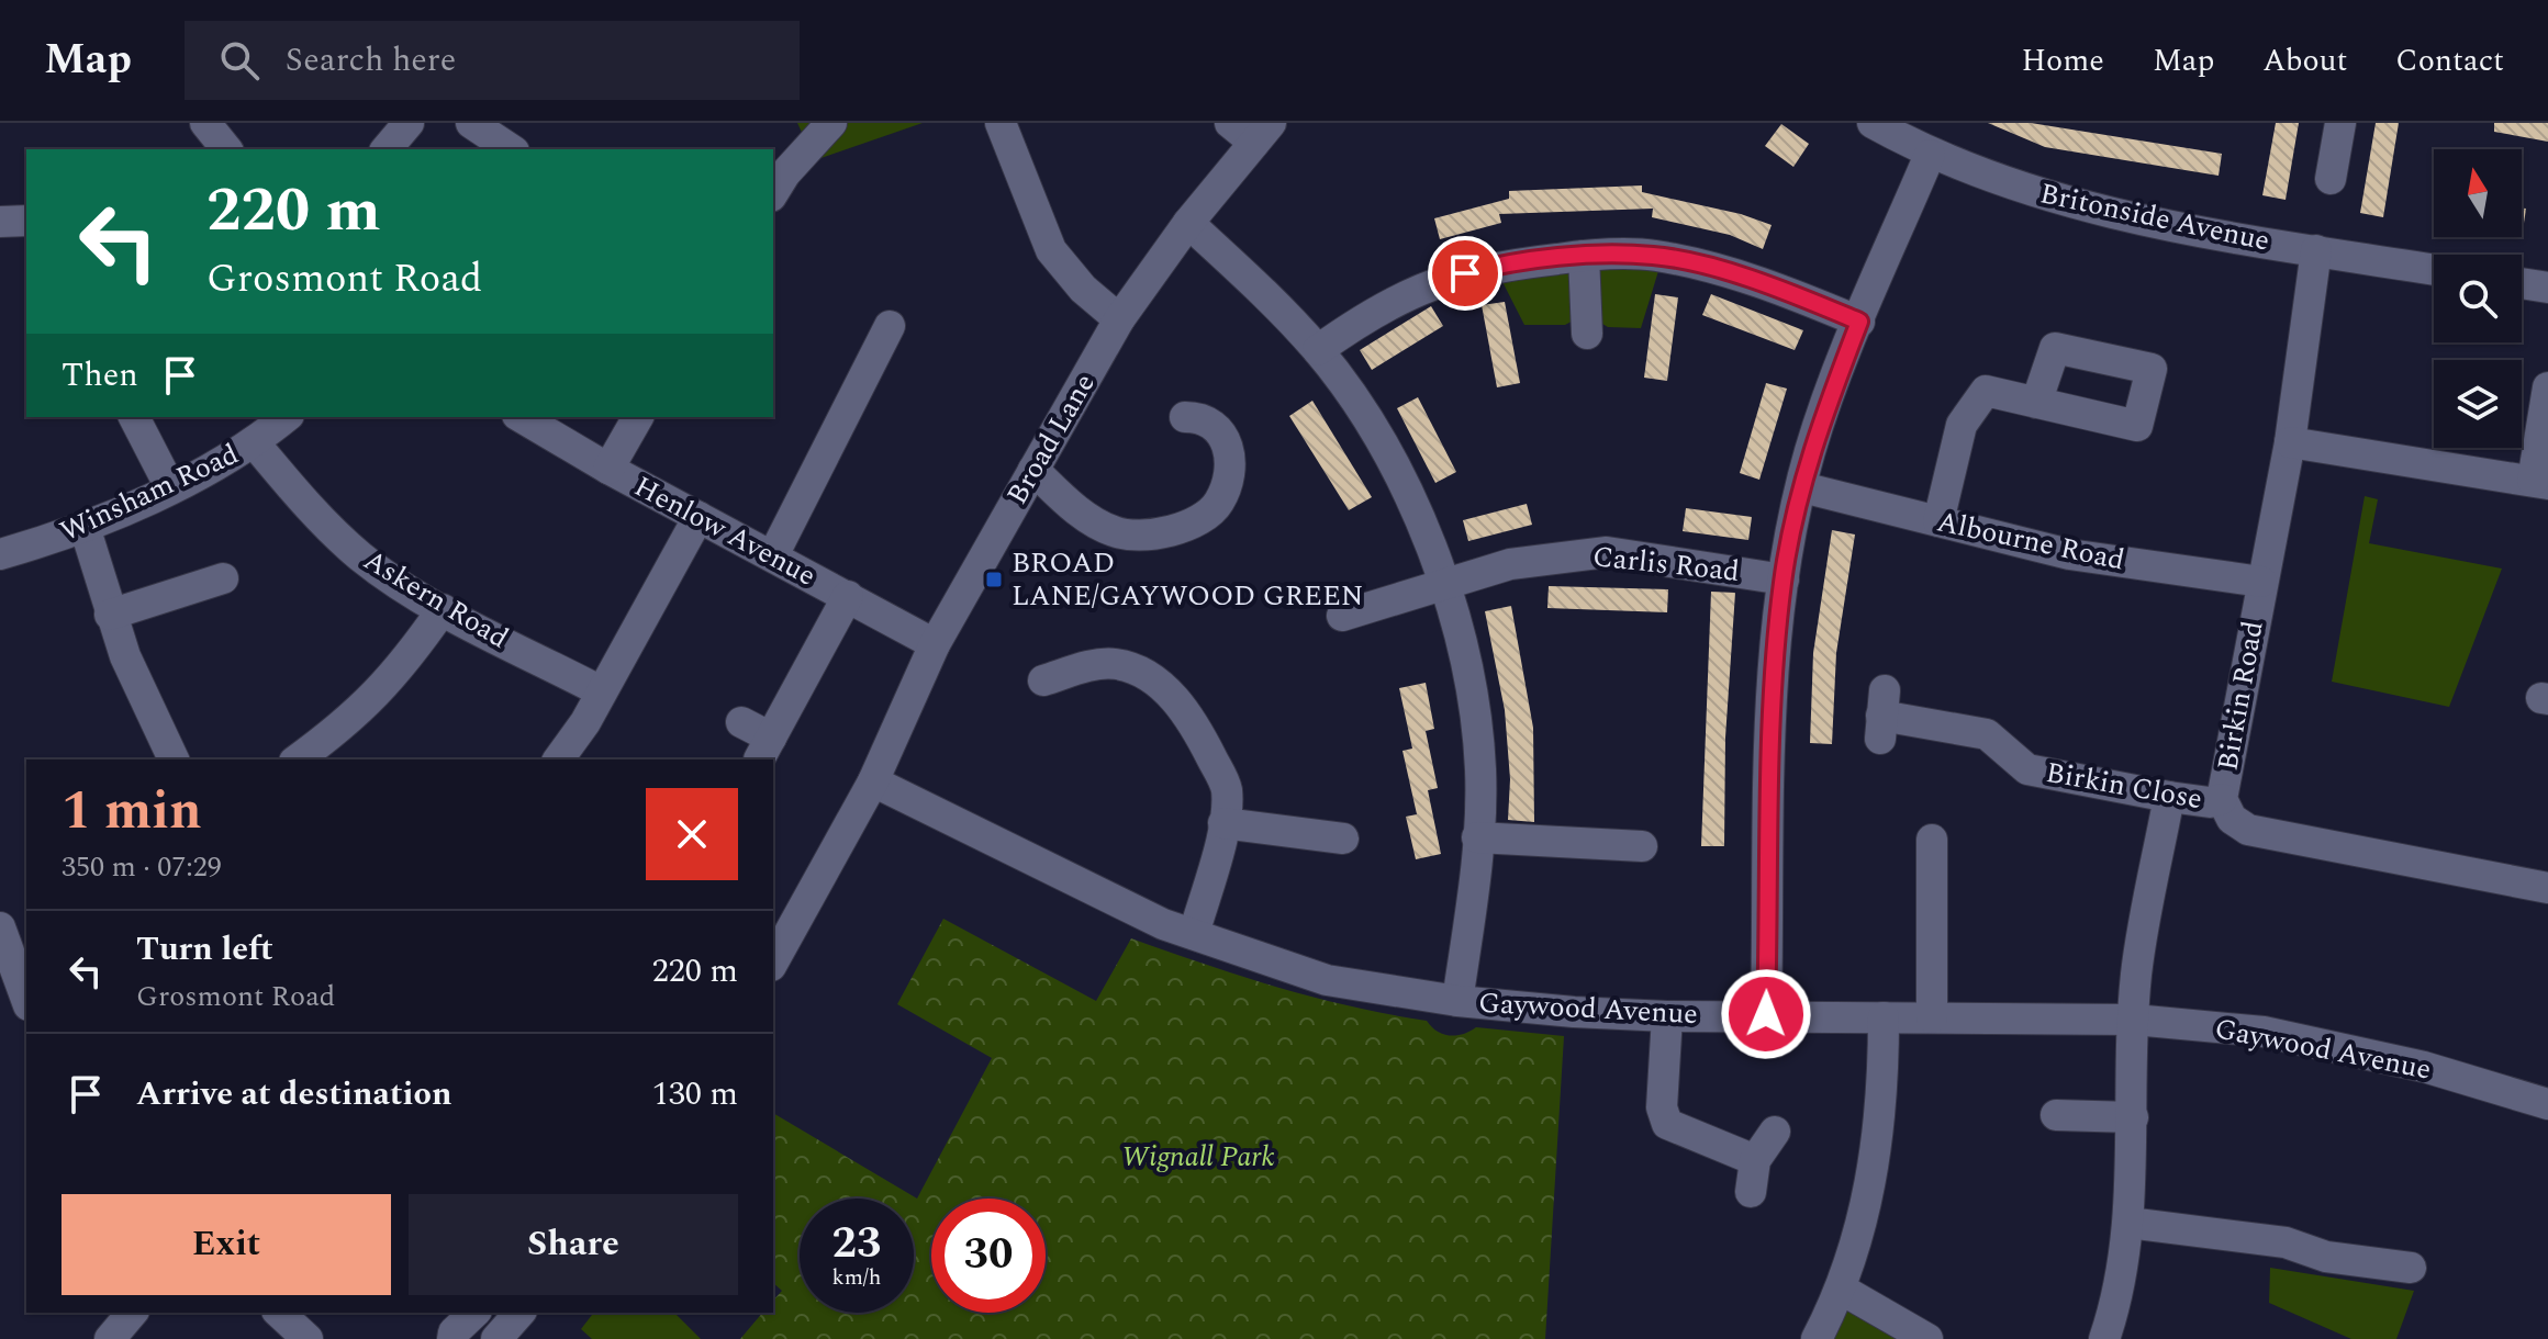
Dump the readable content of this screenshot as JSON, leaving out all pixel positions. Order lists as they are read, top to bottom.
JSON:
{
  "streets": {
    "street": [
      "Britonside Avenue",
      "Broad Lane",
      "Winsham Road",
      "Henlow Avenue",
      "Albourne Road",
      "Carlis Road",
      "Askern Road",
      "Birkin Road",
      "Birkin Close",
      "Gaywood Avenue"
    ]
  },
  "crossings": [
    ["Britonside Avenue", "Birkin Road"],
    ["Broad Lane", "Henlow Avenue"],
    ["Broad Lane", "Gaywood Avenue"],
    ["Winsham Road", "Askern Road"],
    ["Albourne Road", "Birkin Road"],
    ["Birkin Road", "Birkin Close"]
  ],
  "parks": ["Wignall Park"],
  "places": {
    "transit": ["BROAD LANE/GAYWOOD GREEN"]
  },
  "north": "top",
  "page": {
    "header": "Map",
    "search": "Search here",
    "nav": [
      "Home",
      "Map",
      "About",
      "Contact"
    ],
    "turn": ["220 m", "Grosmont Road"],
    "then": "Then",
    "heading": ["1 min", "350 m · 07:29"],
    "list": [
      {
        "name": "Turn left",
        "note": "Grosmont Road",
        "value": "220 m"
      },
      {
        "name": "Arrive at destination",
        "value": "130 m"
      }
    ],
    "buttons": ["Exit", "Share"],
    "speed": "23 km/h",
    "limit": "30"
  }
}
